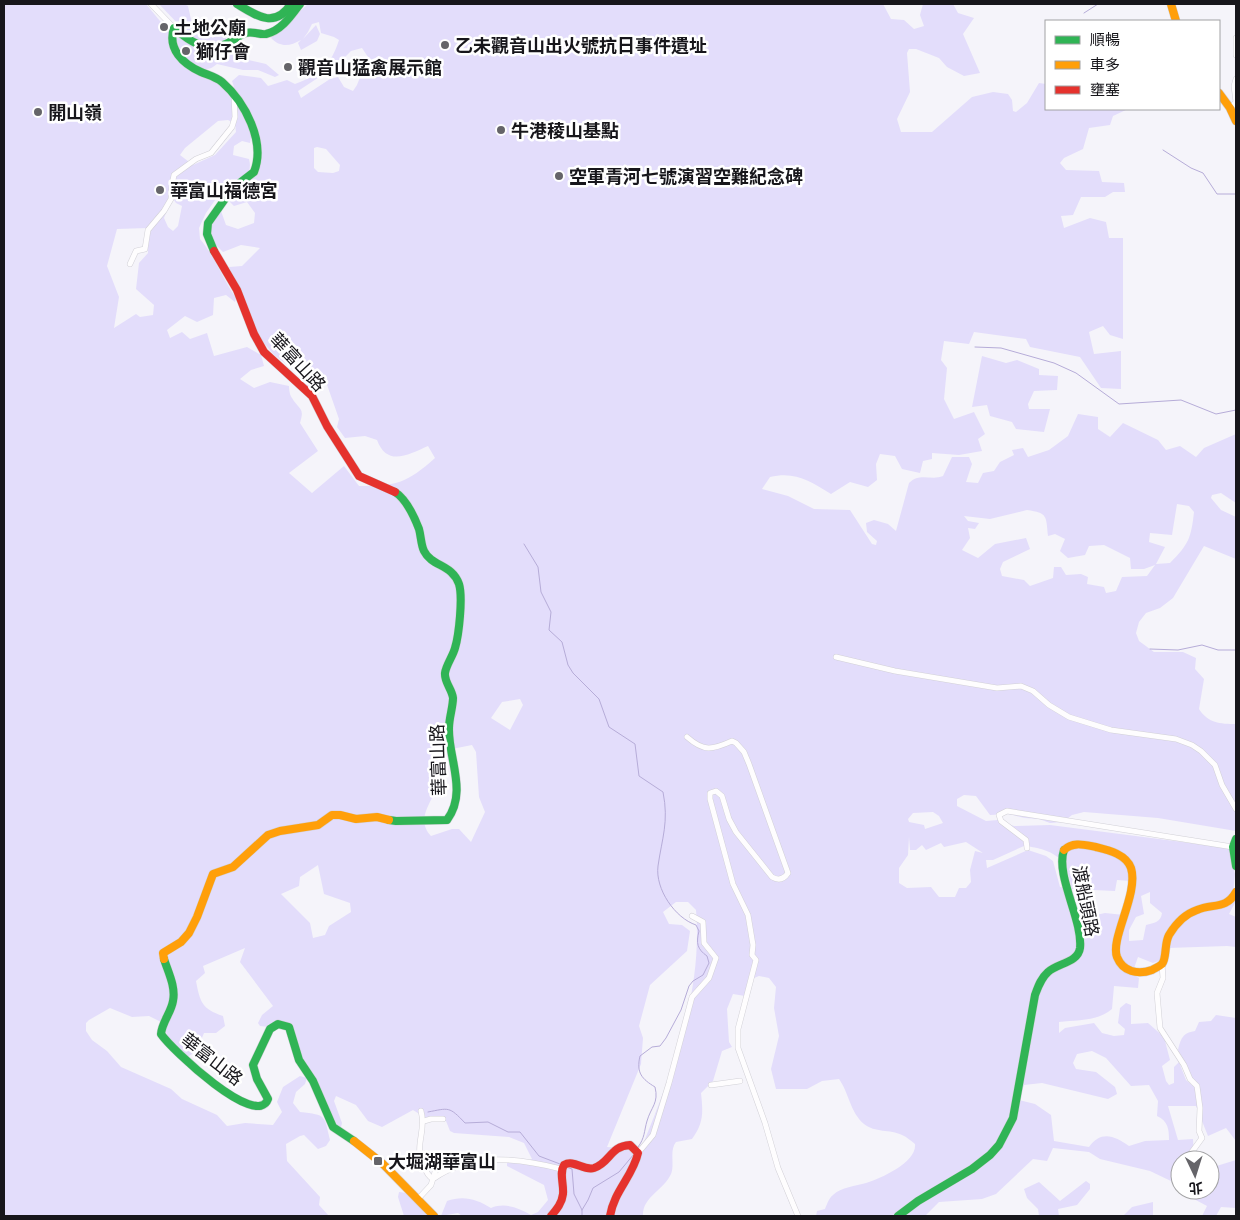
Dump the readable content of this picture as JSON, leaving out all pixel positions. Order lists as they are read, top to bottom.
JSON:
{
  "streets": {
    "street": ["華富山路", "渡船頭路"]
  },
  "places": {
    "other": [
      "土地公廟",
      "乙未觀音山出火號抗日事件遺址",
      "獅仔會",
      "觀音山猛禽展示館",
      "開山嶺",
      "牛港稜山基點",
      "空軍青河七號演習空難紀念碑",
      "華富山福德宮"
    ],
    "transit": ["大堀湖華富山"]
  },
  "legend": ["順暢", "車多", "壅塞"],
  "north": "bottom"
}
